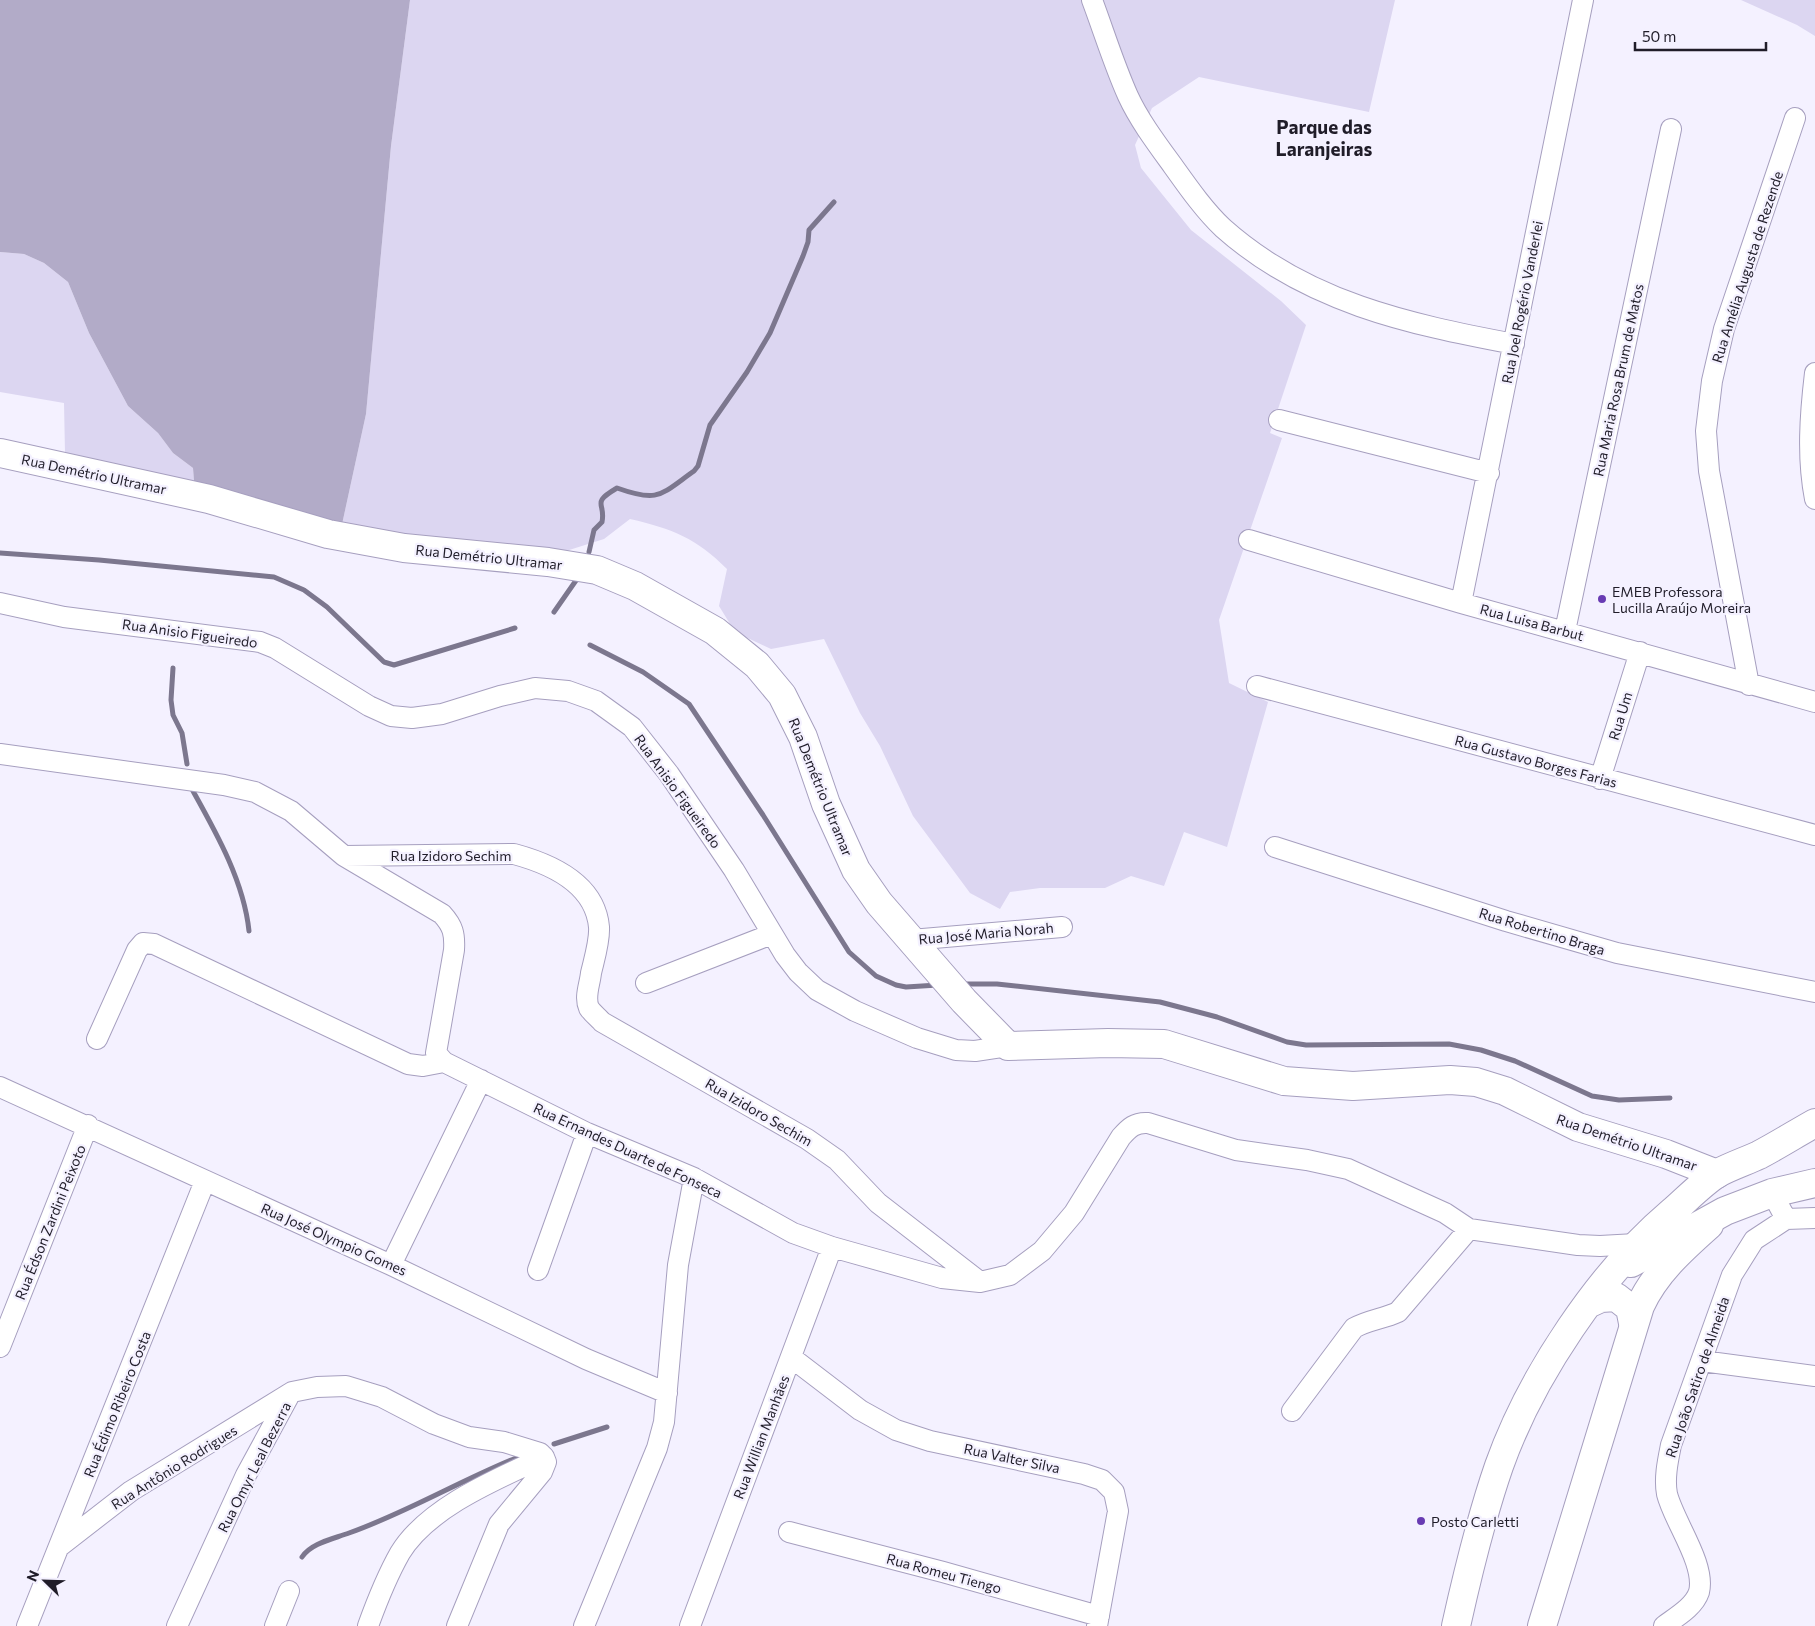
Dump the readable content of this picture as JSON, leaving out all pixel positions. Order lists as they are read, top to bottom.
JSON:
{
  "streets": {
    "main road": ["Rua Demétrio Ultramar"],
    "street": [
      "Rua Amélia Augusta de Rezende",
      "Rua Joel Rogério Vanderlei",
      "Rua Maria Rosa Brum de Matos",
      "Rua Luisa Barbut",
      "Rua Anisio Figueiredo",
      "Rua Um",
      "Rua Gustavo Borges Farias",
      "Rua Izidoro Sechim",
      "Rua Robertino Braga",
      "Rua José Maria Norah",
      "Rua Ernandes Duarte de Fonseca",
      "Rua Édson Zardini Peixoto",
      "Rua José Olympio Gomes",
      "Rua João Satiro de Almeida",
      "Rua Édimo Ribeiro Costa",
      "Rua Willian Manhães",
      "Rua Valter Silva",
      "Rua Antônio Rodrigues",
      "Rua Omyr Leal Bezerra",
      "Rua Romeu Tiengo"
    ]
  },
  "crossings": [
    ["Rua Amélia Augusta de Rezende", "Rua Luisa Barbut"],
    ["Rua Joel Rogério Vanderlei", "Rua Luisa Barbut"],
    ["Rua Maria Rosa Brum de Matos", "Rua Luisa Barbut"],
    ["Rua Demétrio Ultramar", "Rua Anisio Figueiredo"],
    ["Rua Demétrio Ultramar", "Rua José Maria Norah"],
    ["Rua Luisa Barbut", "Rua Um"],
    ["Rua Um", "Rua Gustavo Borges Farias"],
    ["Rua Izidoro Sechim", "Rua Ernandes Duarte de Fonseca"],
    ["Rua Ernandes Duarte de Fonseca", "Rua Willian Manhães"],
    ["Rua Édson Zardini Peixoto", "Rua José Olympio Gomes"],
    ["Rua José Olympio Gomes", "Rua Édimo Ribeiro Costa"],
    ["Rua Édimo Ribeiro Costa", "Rua Antônio Rodrigues"],
    ["Rua Willian Manhães", "Rua Valter Silva"],
    ["Rua Valter Silva", "Rua Romeu Tiengo"],
    ["Rua Antônio Rodrigues", "Rua Omyr Leal Bezerra"]
  ],
  "districts": ["Parque das Laranjeiras"],
  "places": ["EMEB Professora Lucilla Araújo Moreira", "Posto Carletti"],
  "scale_bar": "50 m",
  "north": "top left"
}
